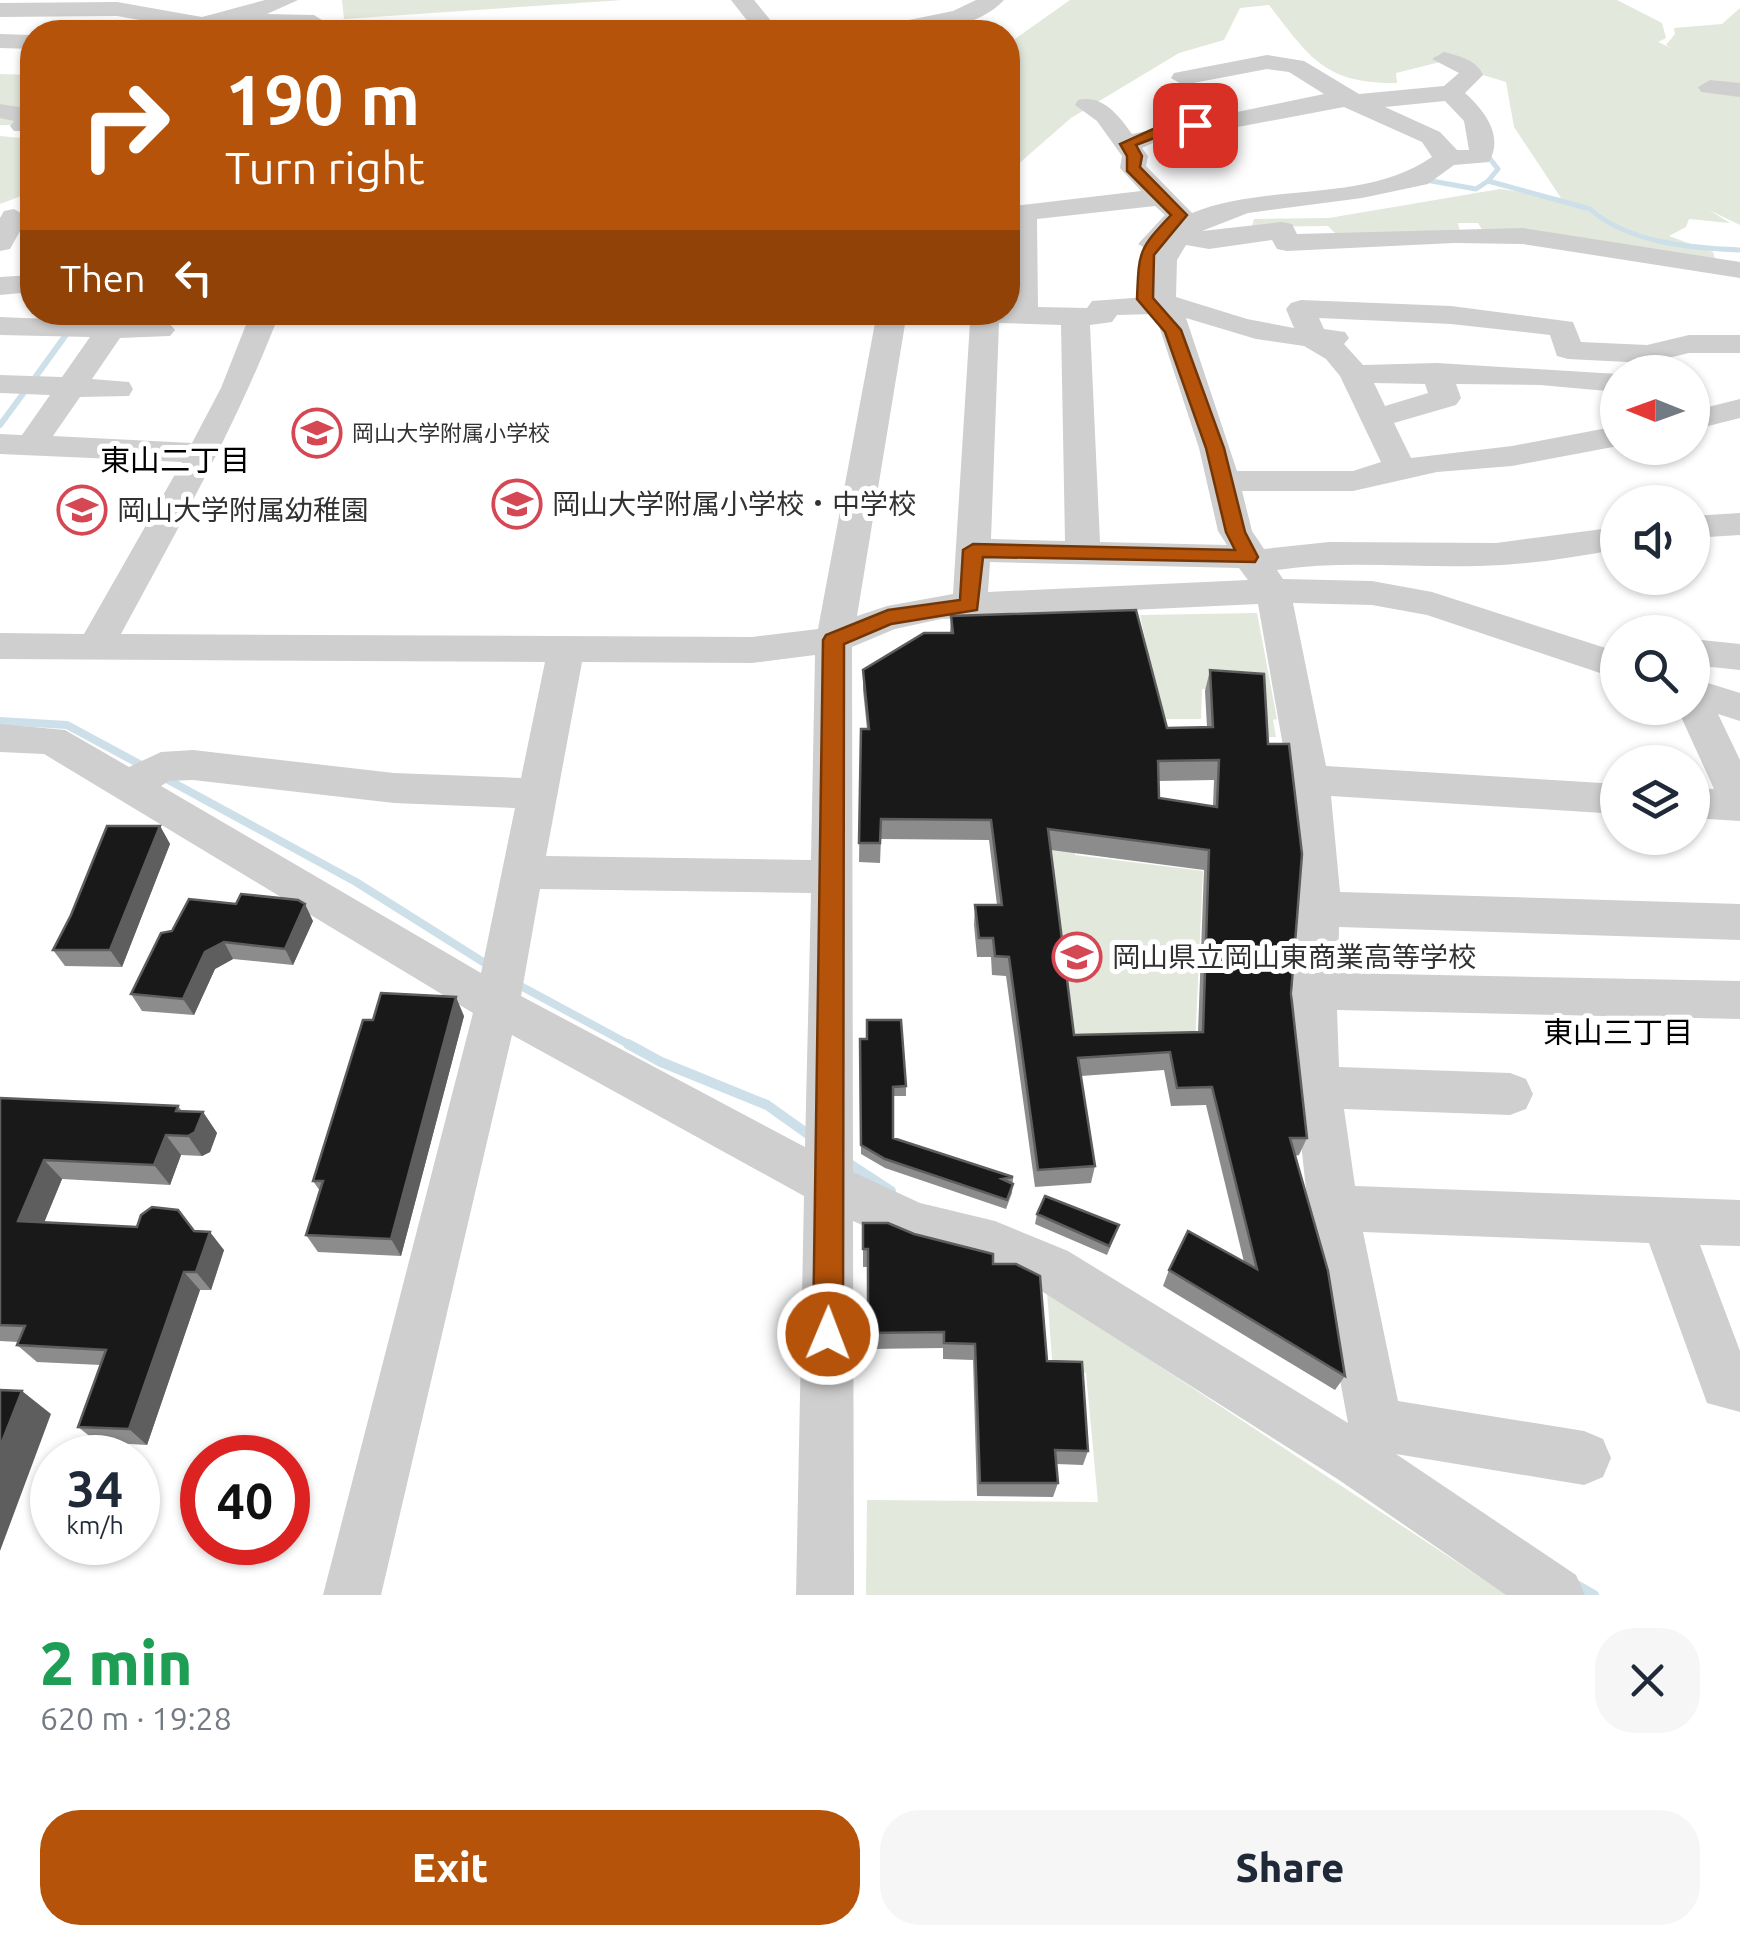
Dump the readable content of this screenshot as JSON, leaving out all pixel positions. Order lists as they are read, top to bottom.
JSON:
{
  "districts": ["東山二丁目", "東山三丁目"],
  "places": {
    "school or university": [
      "岡山大学附属小学校",
      "岡山大学附属小学校・中学校",
      "岡山大学附属幼稚園",
      "岡山県立岡山東商業高等学校"
    ]
  },
  "north": "left",
  "page": {
    "turn": ["190 m", "Turn right"],
    "then": "Then",
    "speed": "34 km/h",
    "limit": "40",
    "heading": ["2 min", "620 m · 19:28"],
    "buttons": ["Exit", "Share"]
  }
}
